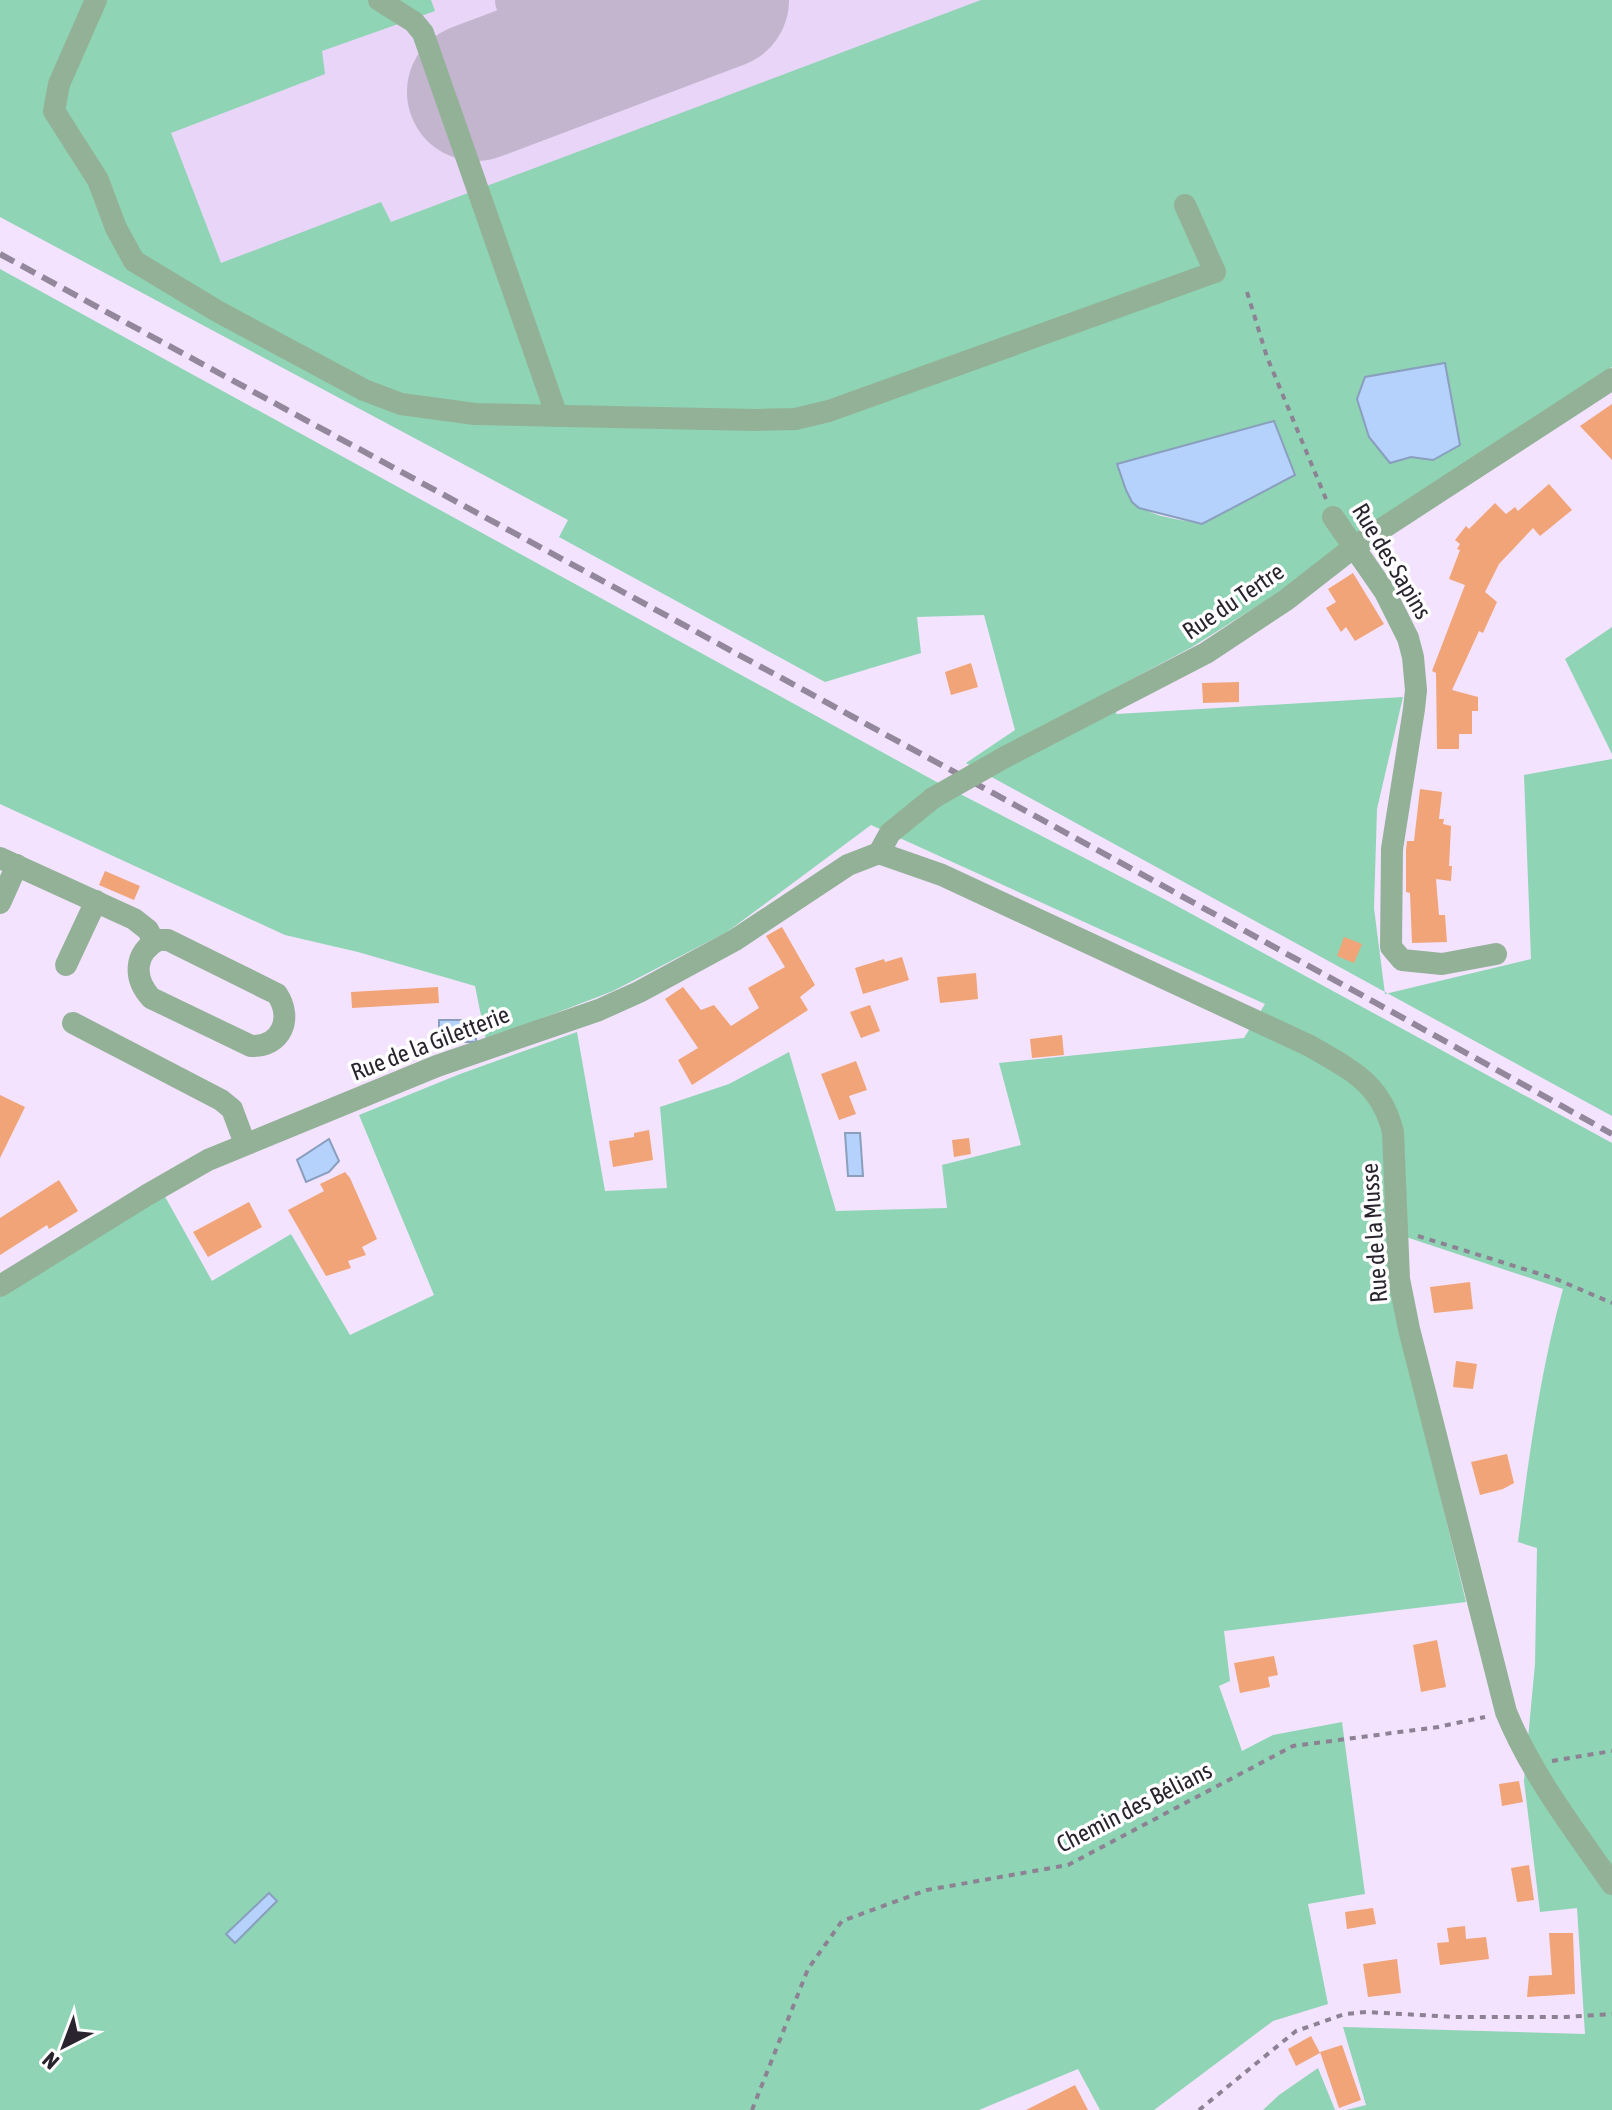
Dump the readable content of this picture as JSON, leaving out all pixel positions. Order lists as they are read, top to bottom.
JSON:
{
  "streets": {
    "street": [
      "Rue des Sapins",
      "Rue du Tertre",
      "Rue de la Giletterie",
      "Rue de la Musse"
    ],
    "path": ["Chemin des Bélians"]
  },
  "crossings": [
    ["Rue des Sapins", "Rue du Tertre"],
    ["Rue du Tertre", "Rue de la Giletterie"],
    ["Rue du Tertre", "Rue de la Musse"],
    ["Rue de la Giletterie", "Rue de la Musse"],
    ["Rue de la Musse", "Chemin des Bélians"]
  ],
  "north": "bottom left"
}
